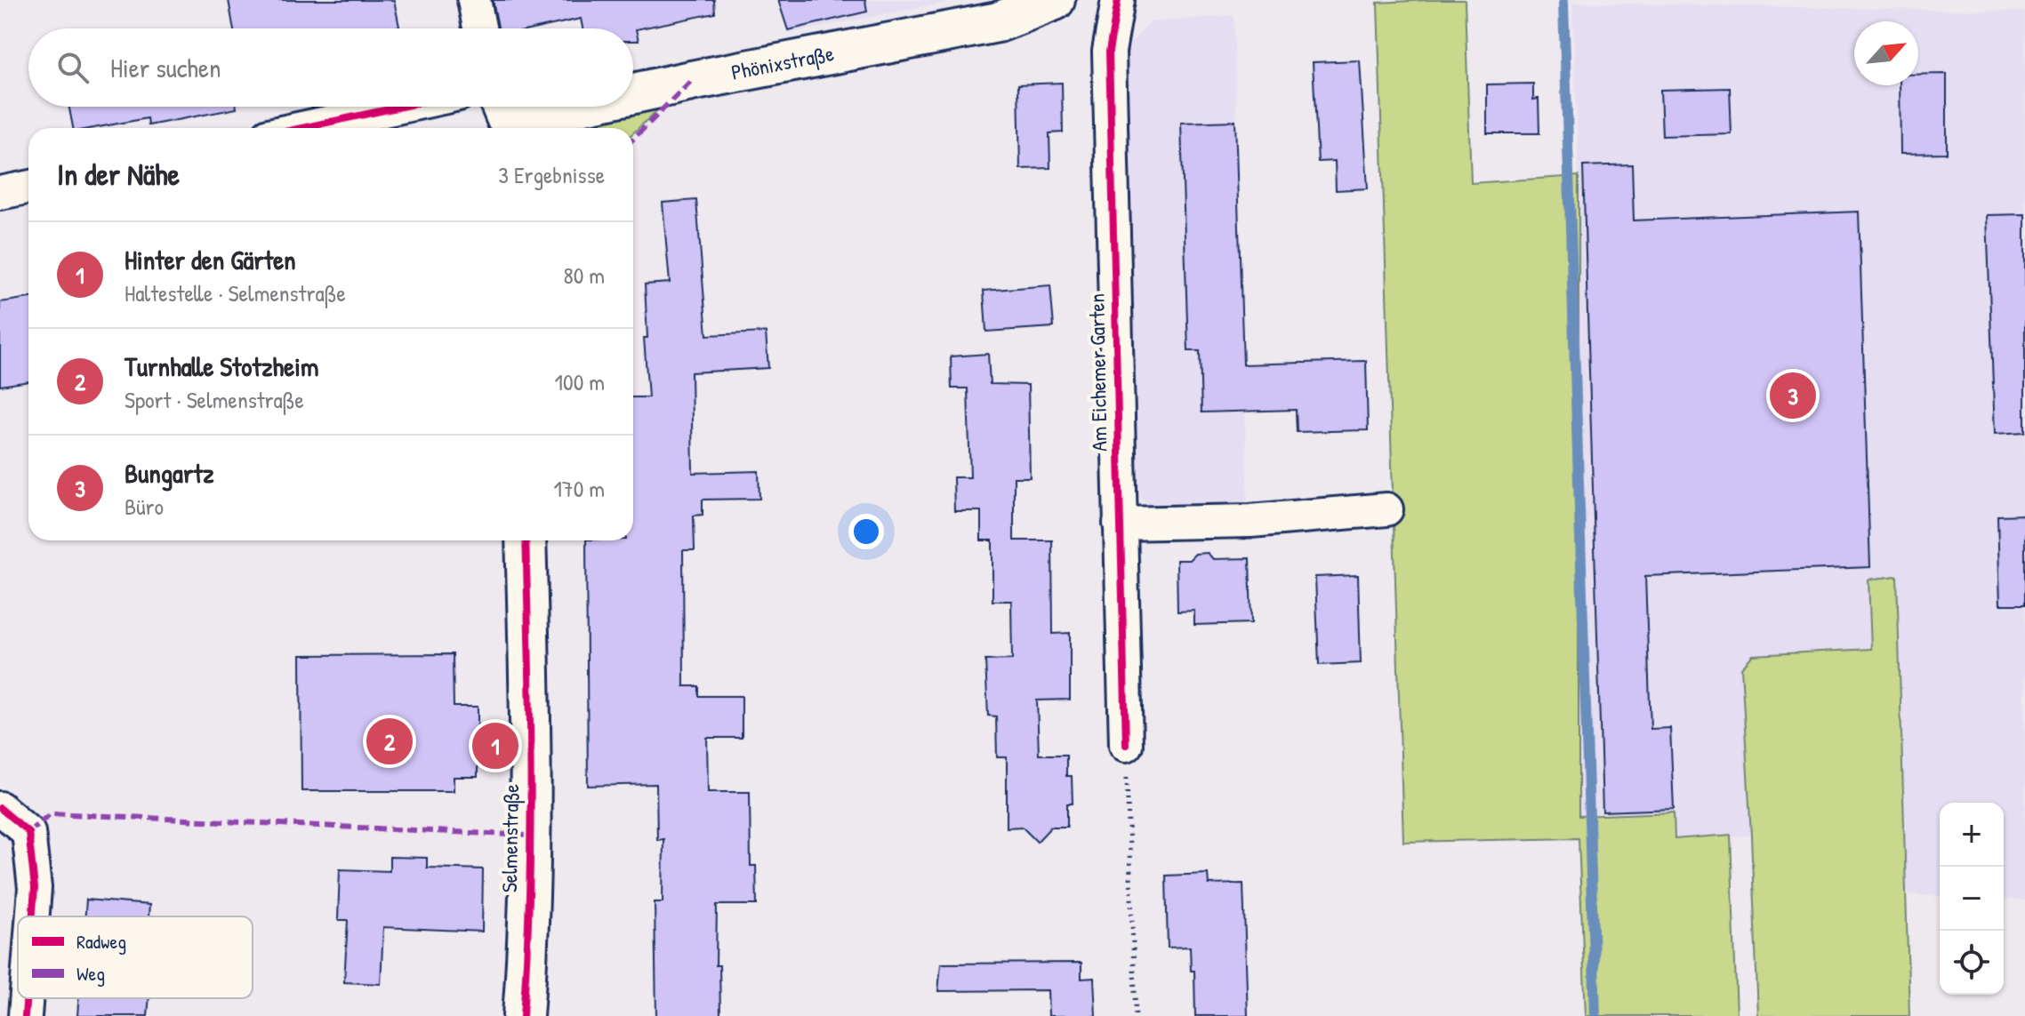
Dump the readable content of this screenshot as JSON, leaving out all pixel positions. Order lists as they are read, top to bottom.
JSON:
{
  "streets": {
    "main road": ["Phönixstraße", "Selmenstraße"],
    "street": ["Am Eichemer Garten"]
  },
  "legend": ["Radweg", "Weg"],
  "north": "top right",
  "page": {
    "search": "Hier suchen",
    "heading": ["In der Nähe", "3 Ergebnisse"],
    "list": [
      {
        "mark": "1",
        "name": "Hinter den Gärten",
        "note": "Haltestelle · Selmenstraße",
        "value": "80 m"
      },
      {
        "mark": "2",
        "name": "Turnhalle Stotzheim",
        "note": "Sport · Selmenstraße",
        "value": "100 m"
      },
      {
        "mark": "3",
        "name": "Bungartz",
        "note": "Büro",
        "value": "170 m"
      }
    ],
    "pins": ["3", "2", "1"],
    "map_buttons": ["+", "−"]
  }
}
